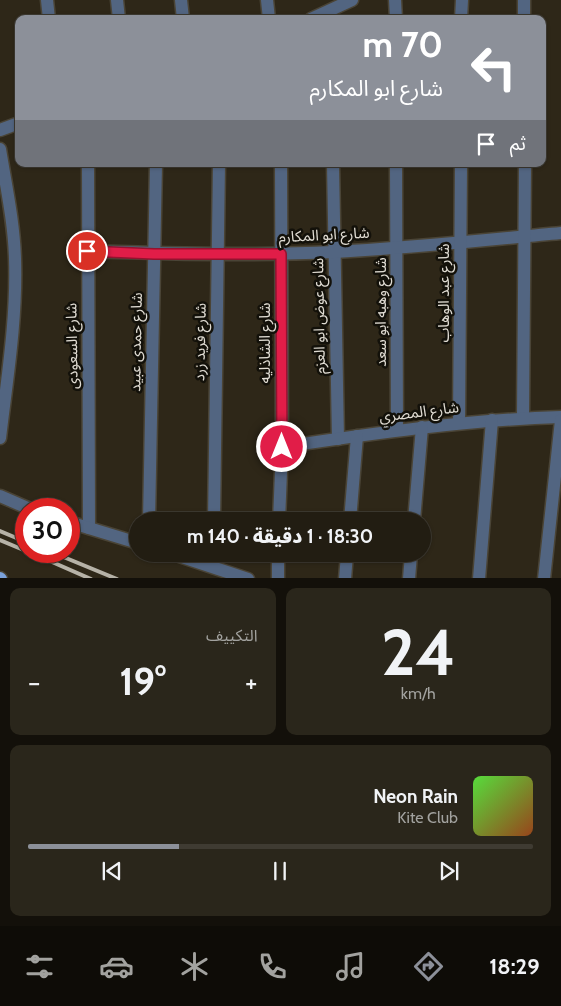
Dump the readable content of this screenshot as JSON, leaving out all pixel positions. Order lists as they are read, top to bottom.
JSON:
{
  "streets": {
    "street": [
      "شارع ابو المكارم",
      "شارع عبد الوهاب",
      "شارع وهبه ابو سعد",
      "شارع عوض ابو العزم",
      "شارع حمدى عبيد",
      "شارع فريد زرد",
      "شارع الشاذليه",
      "شارع السعودى",
      "شارع المصري"
    ]
  },
  "crossings": [
    ["شارع ابو المكارم", "شارع عبد الوهاب"],
    ["شارع ابو المكارم", "شارع وهبه ابو سعد"],
    ["شارع ابو المكارم", "شارع عوض ابو العزم"],
    ["شارع ابو المكارم", "شارع حمدى عبيد"],
    ["شارع ابو المكارم", "شارع فريد زرد"],
    ["شارع ابو المكارم", "شارع الشاذليه"],
    ["شارع ابو المكارم", "شارع السعودى"],
    ["شارع عبد الوهاب", "شارع المصري"],
    ["شارع وهبه ابو سعد", "شارع المصري"],
    ["شارع عوض ابو العزم", "شارع المصري"],
    ["شارع الشاذليه", "شارع المصري"]
  ],
  "page": {
    "turn": ["70 m", "شارع ابو المكارم"],
    "then": "ثم",
    "limit": "30",
    "trip": "18:30 · 1 دقيقة · 140 m",
    "tile": [
      ["24", "km/h"],
      "التكييف"
    ],
    "heat": ["−", "19°", "+"],
    "song": ["Neon Rain", "Kite Club"],
    "tabs": "18:29"
  }
}
